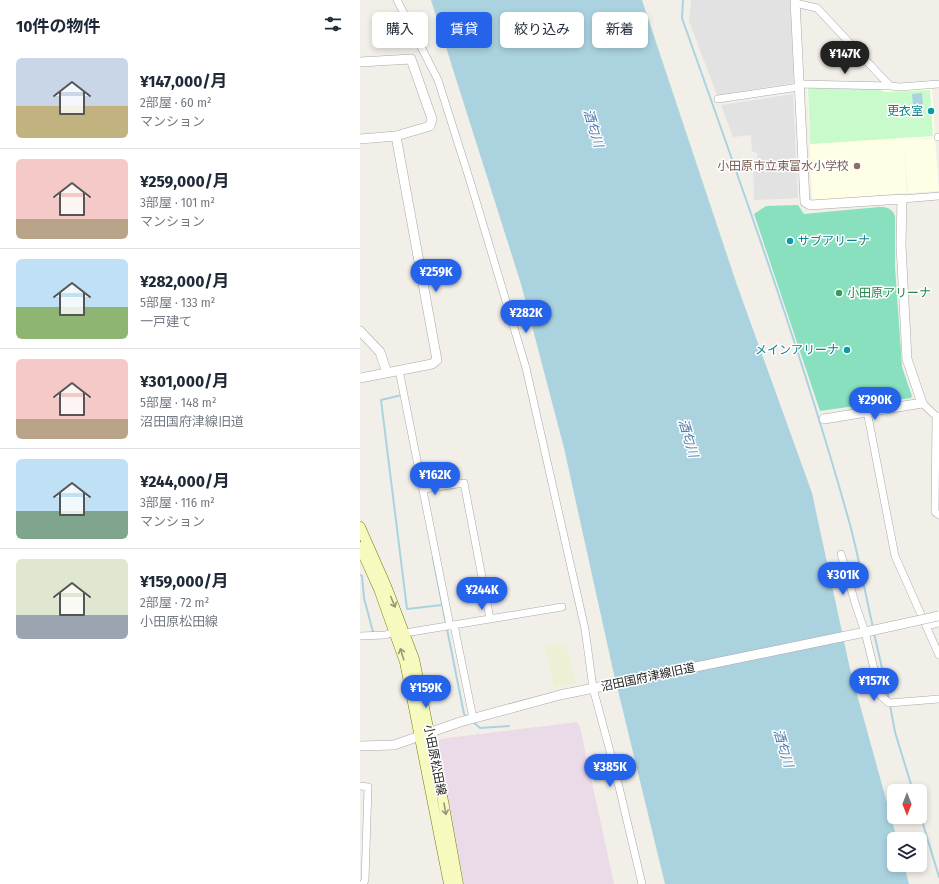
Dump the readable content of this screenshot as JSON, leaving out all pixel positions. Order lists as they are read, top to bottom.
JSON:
{
  "streets": {
    "main road": ["小田原松田線"],
    "street": ["沼田国府津線旧道"]
  },
  "crossings": [
    ["沼田国府津線旧道", "小田原松田線"]
  ],
  "water": ["酒匂川"],
  "places": [
    "更衣室",
    "小田原市立東富水小学校",
    "サブアリーナ",
    "小田原アリーナ",
    "メインアリーナ"
  ],
  "north": "bottom",
  "page": {
    "heading": "10件の物件",
    "chip": [
      "購入",
      "賃貸",
      "絞り込み",
      "新着"
    ],
    "price": [
      "¥147K",
      "¥259K",
      "¥282K",
      "¥290K",
      "¥162K",
      "¥301K",
      "¥244K",
      "¥157K",
      "¥159K",
      "¥385K"
    ],
    "list": [
      {
        "name": "¥147,000/月",
        "note": "2部屋 · 60 m² · マンション"
      },
      {
        "name": "¥259,000/月",
        "note": "3部屋 · 101 m² · マンション"
      },
      {
        "name": "¥282,000/月",
        "note": "5部屋 · 133 m² · 一戸建て"
      },
      {
        "name": "¥301,000/月",
        "note": "5部屋 · 148 m² · 沼田国府津線旧道"
      },
      {
        "name": "¥244,000/月",
        "note": "3部屋 · 116 m² · マンション"
      },
      {
        "name": "¥159,000/月",
        "note": "2部屋 · 72 m² · 小田原松田線"
      }
    ]
  }
}
